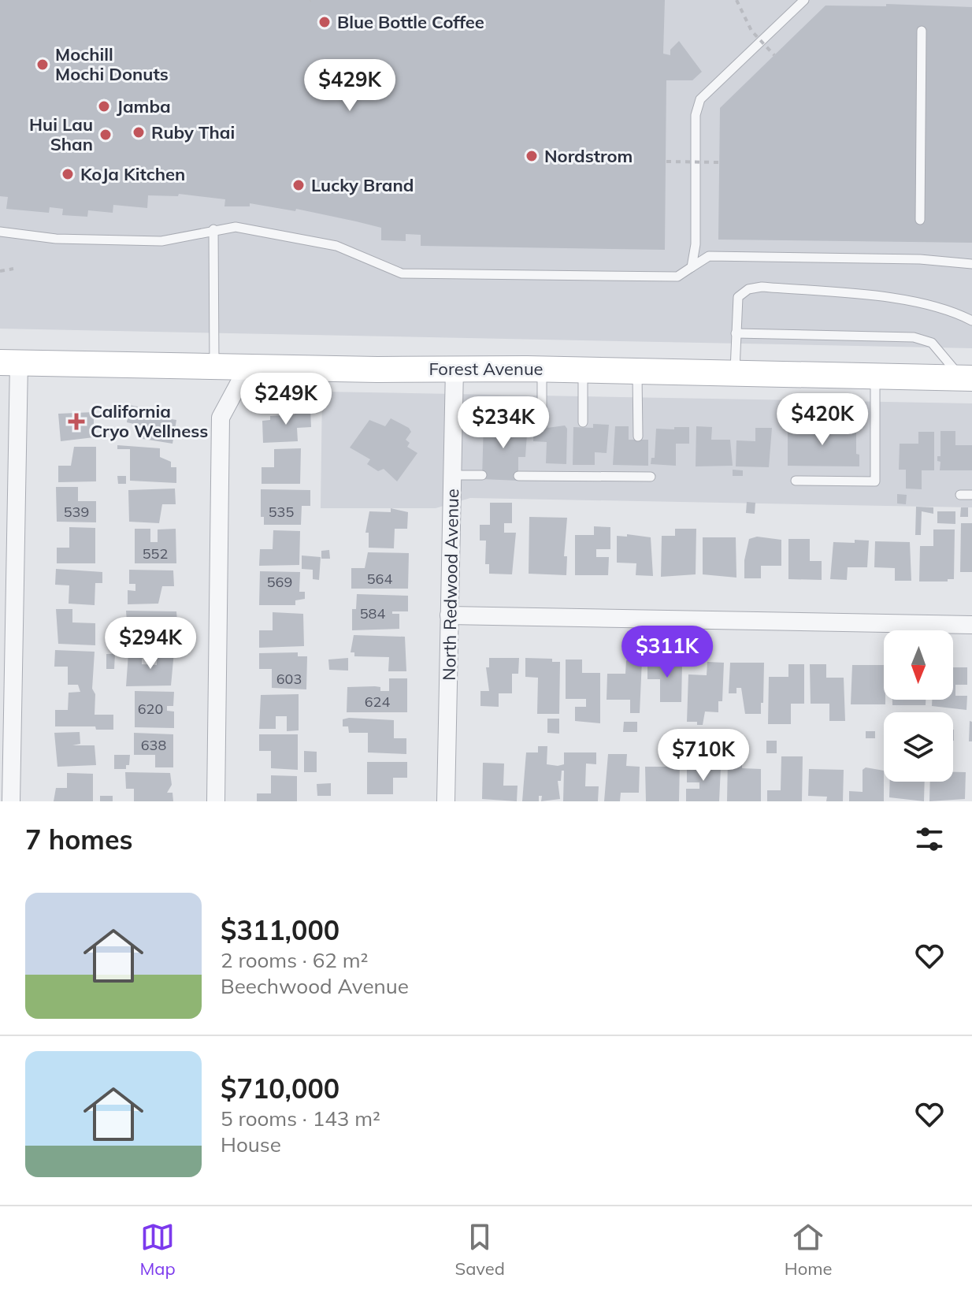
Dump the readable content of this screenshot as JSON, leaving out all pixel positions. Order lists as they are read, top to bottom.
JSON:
{
  "streets": {
    "main road": ["Forest Avenue"],
    "street": ["North Redwood Avenue"]
  },
  "crossings": [
    ["Forest Avenue", "North Redwood Avenue"]
  ],
  "places": {
    "other": [
      "Blue Bottle Coffee",
      "Mochill Mochi Donuts",
      "Jamba",
      "Ruby Thai",
      "Hui Lau Shan",
      "Nordstrom",
      "KoJa Kitchen",
      "Lucky Brand"
    ],
    "health": ["California Cryo Wellness"]
  },
  "house_numbers": [
    "539",
    "535",
    "552",
    "564",
    "569",
    "584",
    "603",
    "624",
    "620",
    "638"
  ],
  "north": "bottom",
  "page": {
    "price": [
      "$429K",
      "$249K",
      "$420K",
      "$234K",
      "$294K",
      "$311K",
      "$710K"
    ],
    "heading": "7 homes",
    "list": [
      {
        "name": "$311,000",
        "note": "2 rooms · 62 m² · Beechwood Avenue"
      },
      {
        "name": "$710,000",
        "note": "5 rooms · 143 m² · House"
      }
    ],
    "tabs": ["Map", "Saved", "Home"]
  }
}
